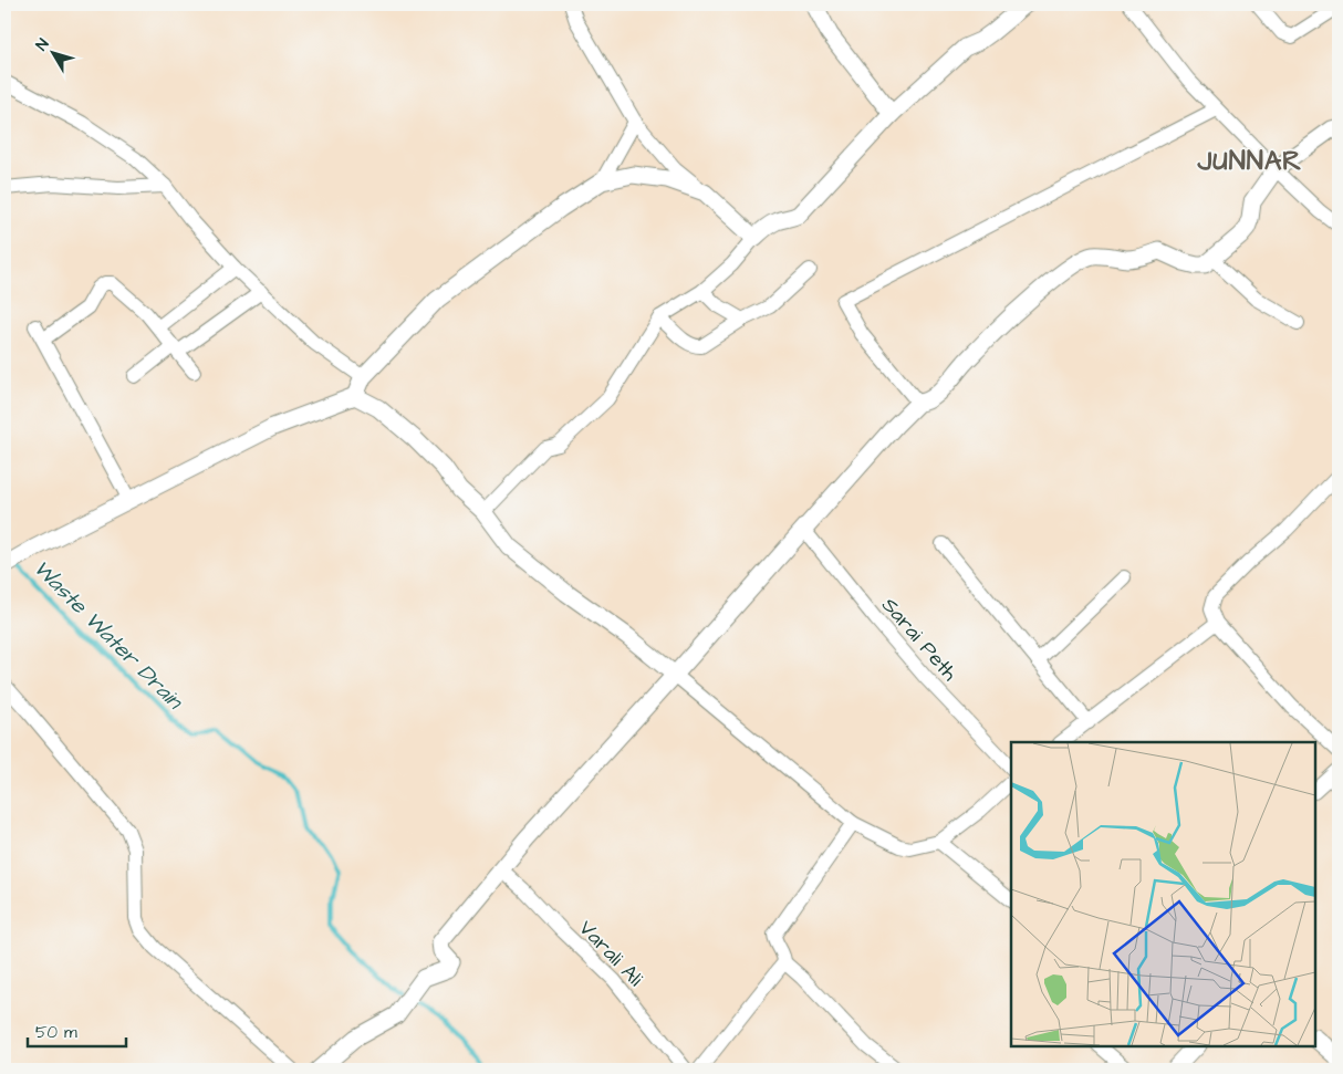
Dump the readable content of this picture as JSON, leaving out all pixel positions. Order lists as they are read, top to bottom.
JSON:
{
  "streets": {
    "street": ["Sarai Peth", "Varali Ali"]
  },
  "districts": ["JUNNAR"],
  "water": ["Waste Water Drain"],
  "scale_bar": "50 m",
  "north": "top left"
}
